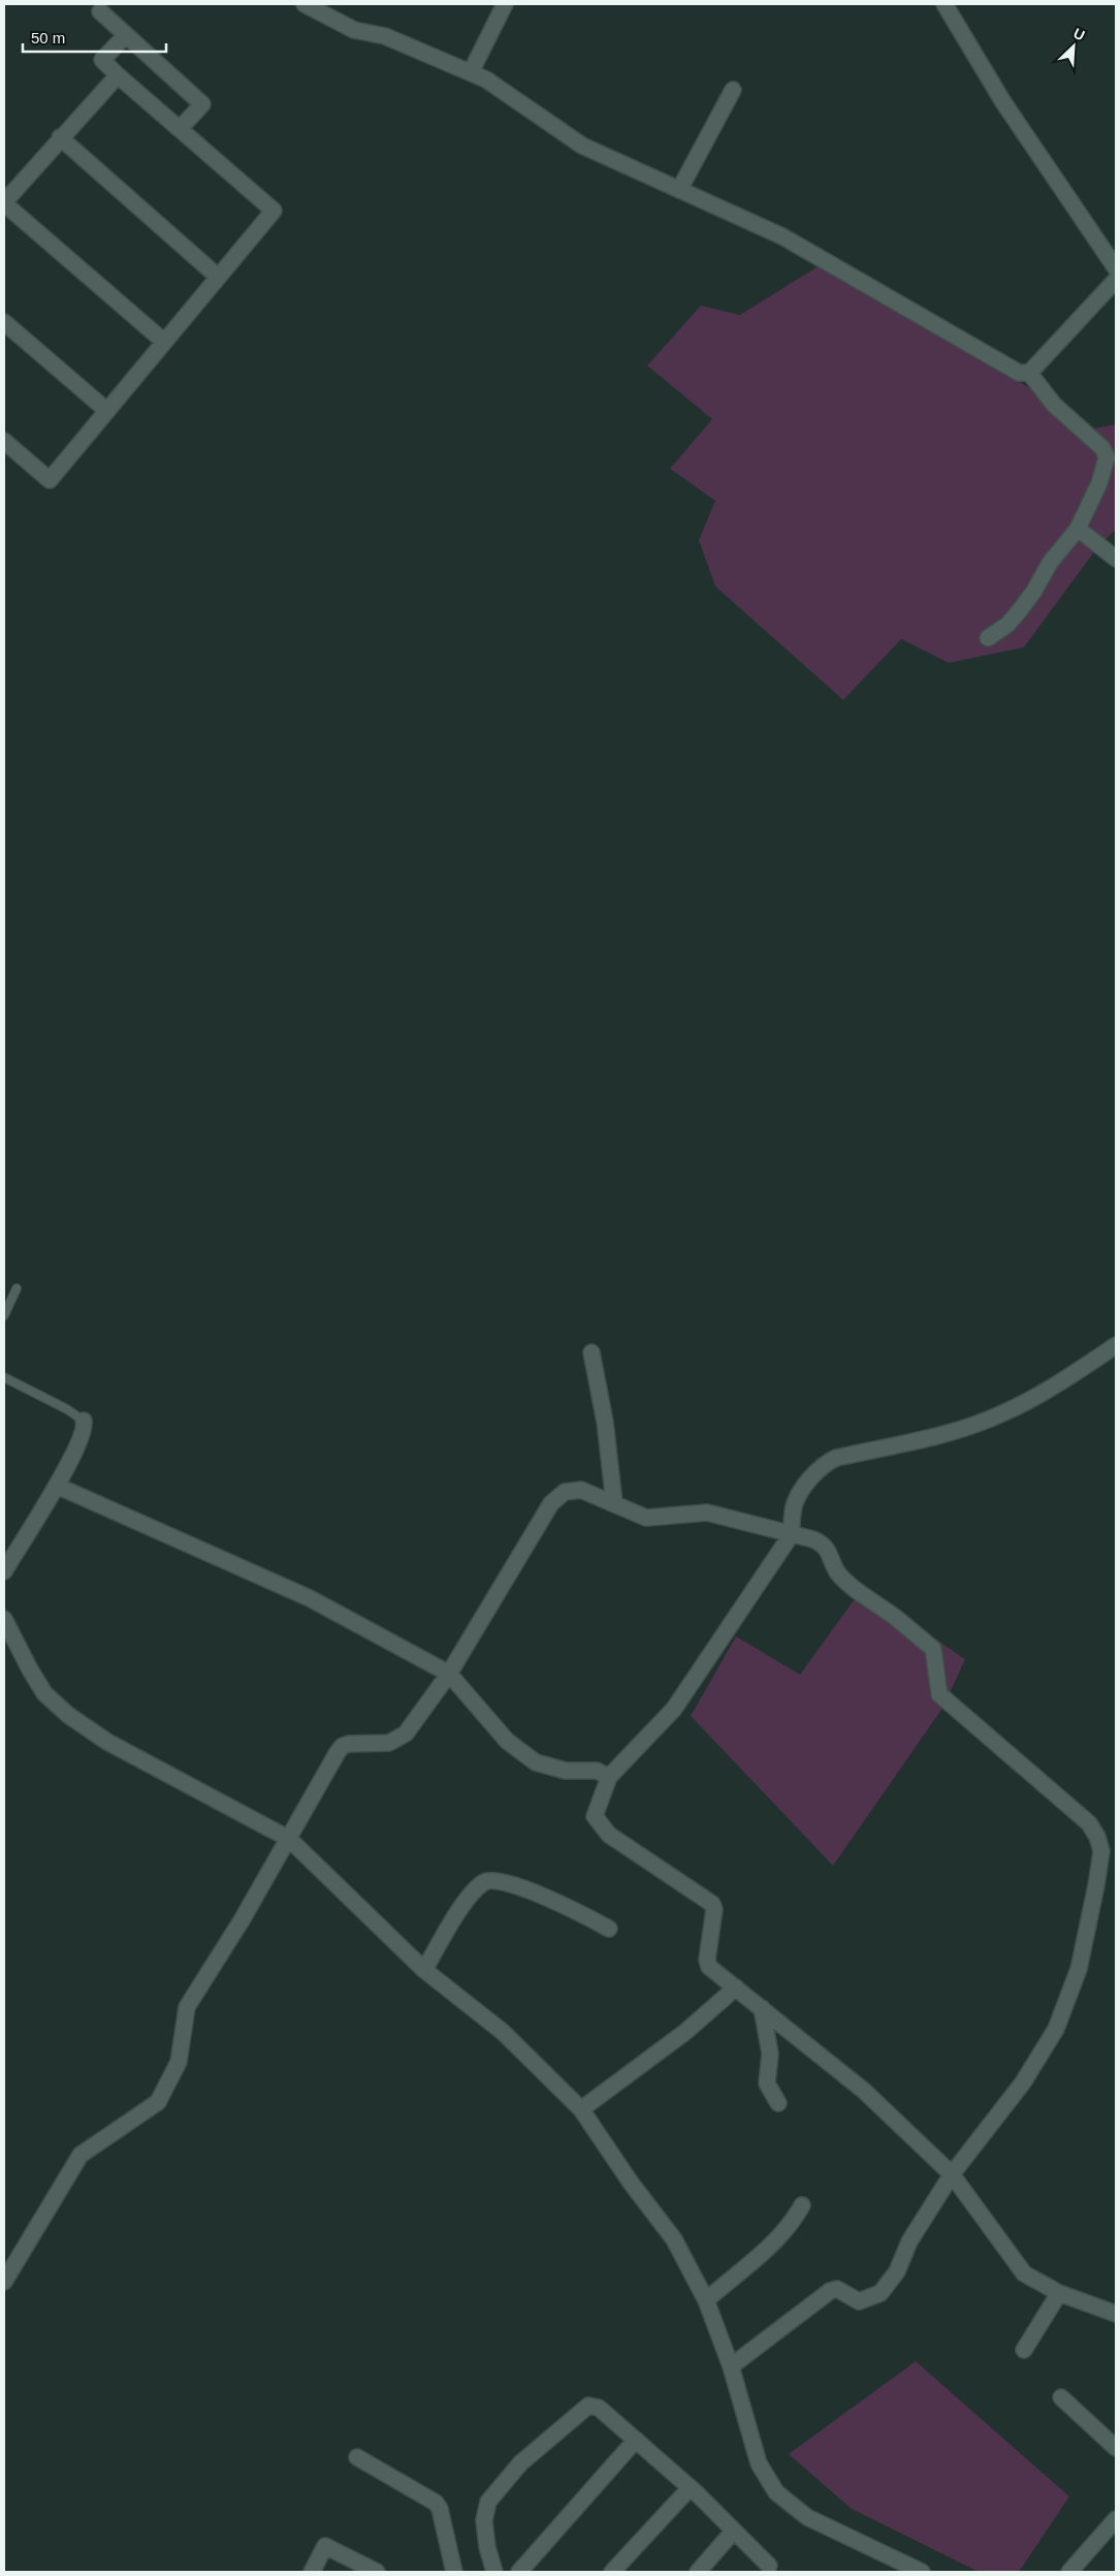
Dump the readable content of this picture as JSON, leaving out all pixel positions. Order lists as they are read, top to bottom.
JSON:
{
  "scale_bar": "50 m",
  "north": "top right"
}
